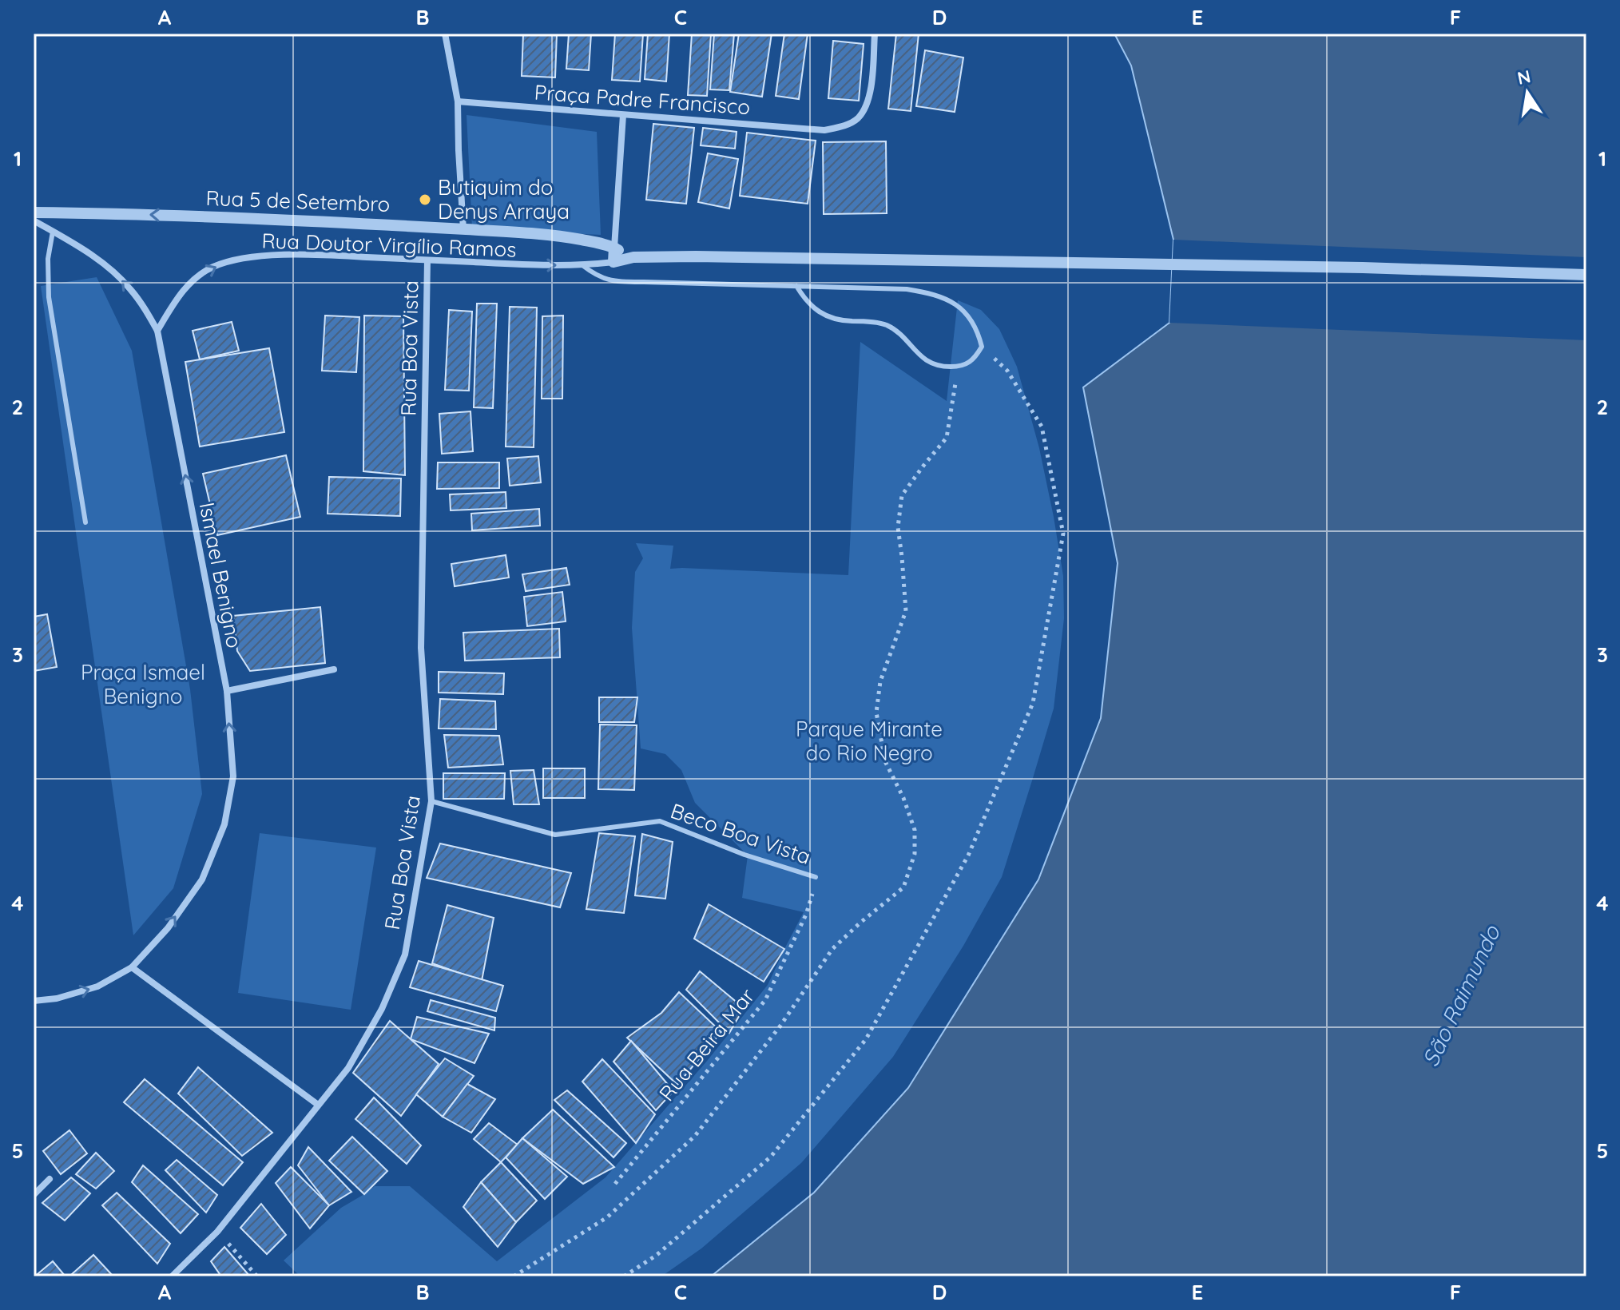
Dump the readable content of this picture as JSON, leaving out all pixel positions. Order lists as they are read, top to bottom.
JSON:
{
  "streets": {
    "street": [
      "Praça Padre Francisco",
      "Rua 5 de Setembro",
      "Rua Doutor Virgílio Ramos",
      "Rua Boa Vista",
      "Ismael Benigno"
    ],
    "lane": ["Beco Boa Vista"],
    "path": ["Rua Beira Mar"]
  },
  "crossings": [
    ["Rua 5 de Setembro", "Rua Doutor Virgílio Ramos"],
    ["Rua Doutor Virgílio Ramos", "Rua Boa Vista"],
    ["Rua Doutor Virgílio Ramos", "Ismael Benigno"],
    ["Rua Boa Vista", "Beco Boa Vista"],
    ["Beco Boa Vista", "Rua Beira Mar"]
  ],
  "one_way": ["Rua Doutor Virgílio Ramos", "Ismael Benigno"],
  "water": ["São Raimundo"],
  "parks": ["Praça Ismael Benigno", "Parque Mirante do Rio Negro"],
  "places": ["Butiquim do Denys Arraya"],
  "north": "top",
  "grid": {
    "columns": [
      "A",
      "B",
      "C",
      "D",
      "E",
      "F"
    ],
    "rows": [
      "1",
      "2",
      "3",
      "4",
      "5"
    ]
  }
}
